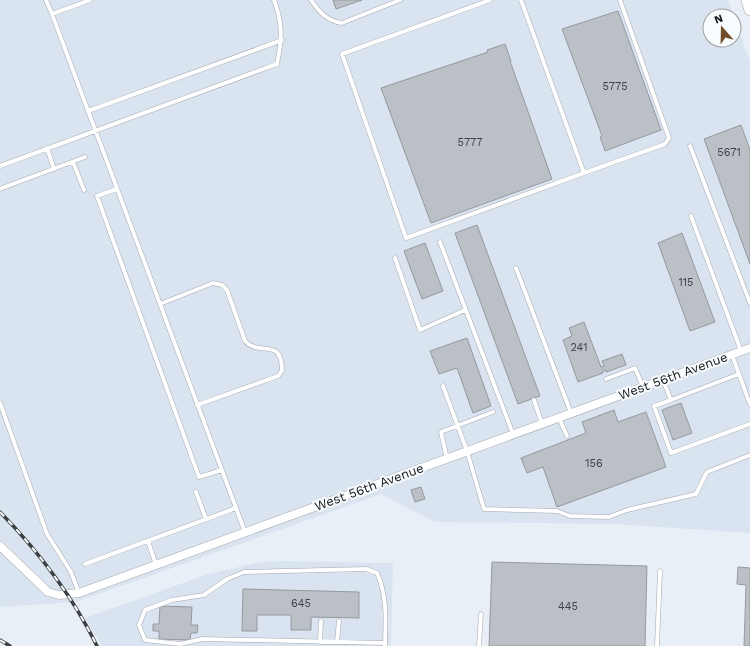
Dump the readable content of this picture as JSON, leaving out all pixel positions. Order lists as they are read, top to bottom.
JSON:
{
  "streets": {
    "street": ["West 56th Avenue"]
  },
  "house_numbers": [
    "5775",
    "5777",
    "5671",
    "115",
    "241",
    "156",
    "645",
    "445"
  ],
  "north": "top"
}
